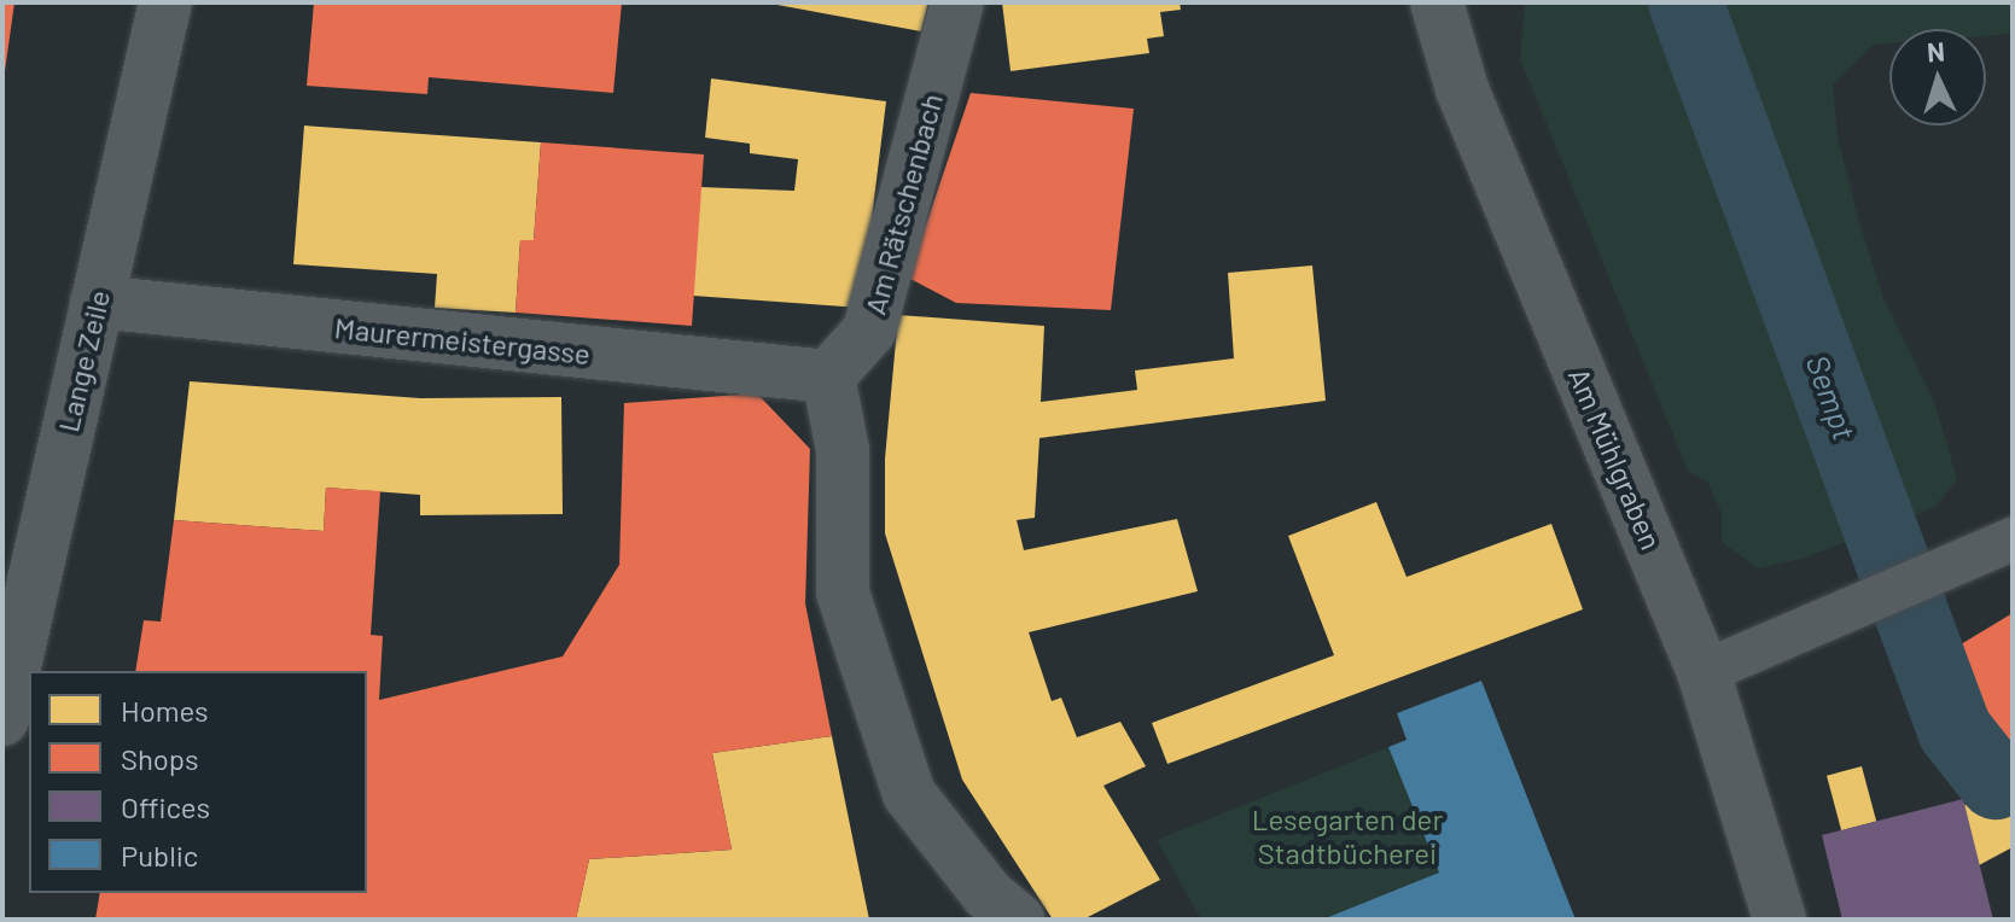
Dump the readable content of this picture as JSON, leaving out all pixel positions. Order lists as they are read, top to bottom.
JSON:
{
  "streets": {
    "street": [
      "Am Rätschenbach",
      "Maurermeistergasse",
      "Lange Zeile",
      "Am Mühlgraben"
    ]
  },
  "crossings": [
    ["Am Rätschenbach", "Maurermeistergasse"],
    ["Maurermeistergasse", "Lange Zeile"]
  ],
  "water": ["Sempt"],
  "parks": ["Lesegarten der Stadtbücherei"],
  "legend": [
    "Homes",
    "Shops",
    "Offices",
    "Public"
  ],
  "north": "top"
}
